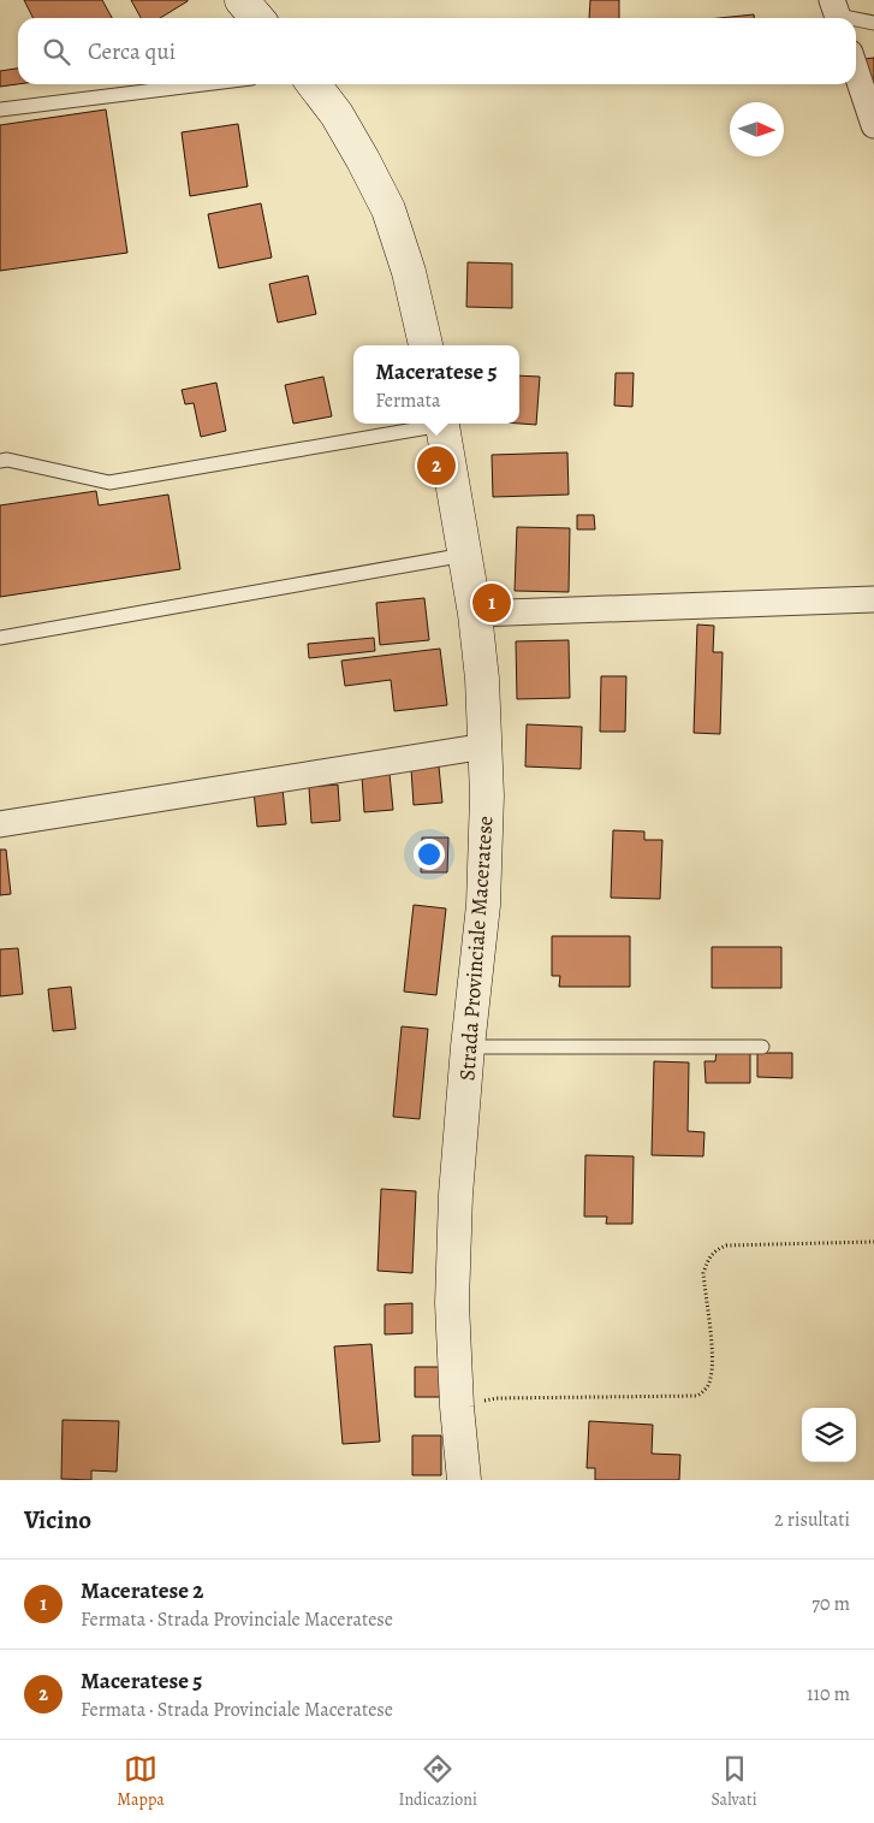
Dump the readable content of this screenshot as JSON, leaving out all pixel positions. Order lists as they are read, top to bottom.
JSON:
{
  "streets": {
    "main road": ["Strada Provinciale Maceratese"]
  },
  "north": "right",
  "page": {
    "search": "Cerca qui",
    "popup": ["Maceratese 5", "Fermata"],
    "pins": ["2", "1"],
    "heading": ["Vicino", "2 risultati"],
    "list": [
      {
        "mark": "1",
        "name": "Maceratese 2",
        "note": "Fermata · Strada Provinciale Maceratese",
        "value": "70 m"
      },
      {
        "mark": "2",
        "name": "Maceratese 5",
        "note": "Fermata · Strada Provinciale Maceratese",
        "value": "110 m"
      }
    ],
    "nav": ["Mappa", "Indicazioni", "Salvati"]
  }
}
